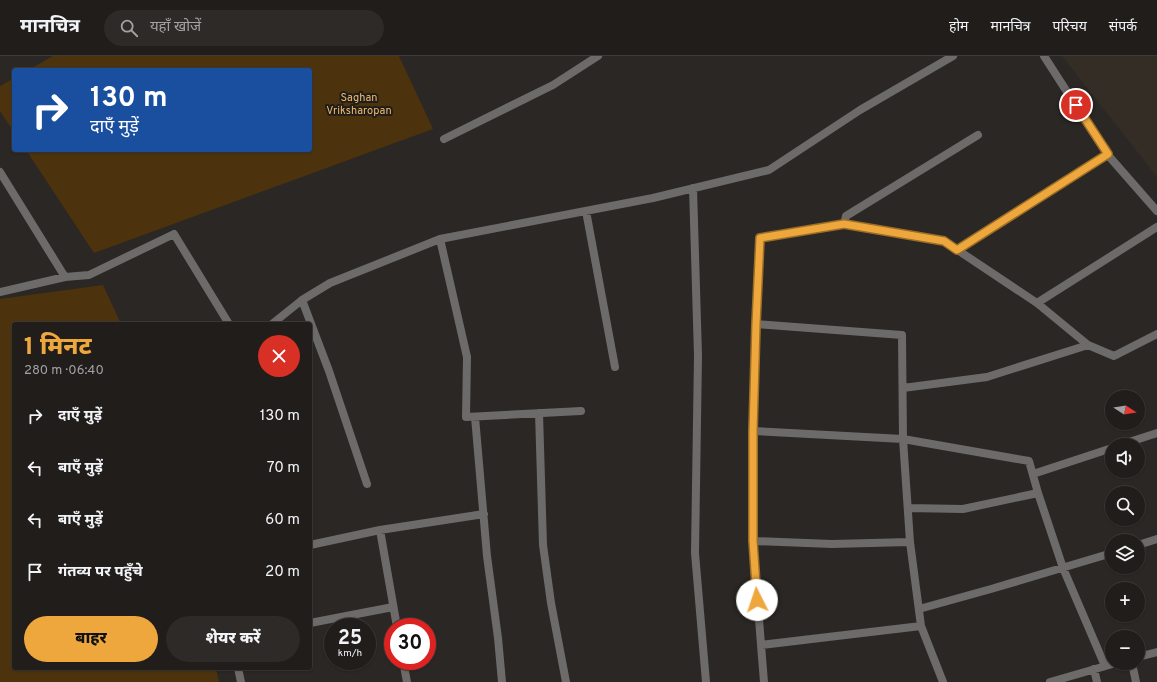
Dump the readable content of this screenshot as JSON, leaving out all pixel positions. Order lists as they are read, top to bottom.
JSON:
{
  "parks": ["Saghan Vriksharopan"],
  "north": "right",
  "page": {
    "header": "मानचित्र",
    "search": "यहाँ खोजें",
    "nav": [
      "होम",
      "मानचित्र",
      "परिचय",
      "संपर्क"
    ],
    "turn": ["130 m", "दाएँ मुड़ें"],
    "heading": ["1 मिनट", "280 m · 06:40"],
    "map_buttons": ["+", "−"],
    "list": [
      {
        "name": "दाएँ मुड़ें",
        "value": "130 m"
      },
      {
        "name": "बाएँ मुड़ें",
        "value": "70 m"
      },
      {
        "name": "बाएँ मुड़ें",
        "value": "60 m"
      },
      {
        "name": "गंतव्य पर पहुँचे",
        "value": "20 m"
      }
    ],
    "buttons": ["बाहर", "शेयर करें"],
    "speed": "25 km/h",
    "limit": "30"
  }
}
